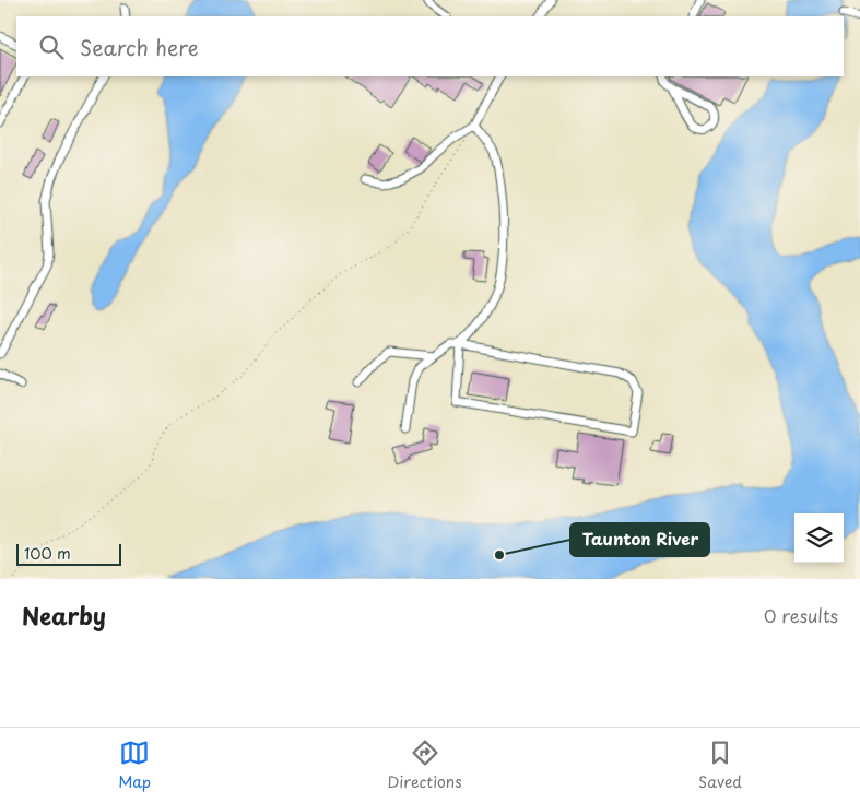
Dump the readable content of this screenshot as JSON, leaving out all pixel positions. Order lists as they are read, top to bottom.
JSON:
{
  "places": ["Taunton River"],
  "scale_bar": "100 m",
  "page": {
    "search": "Search here",
    "scale": "100 m",
    "heading": ["Nearby", "0 results"],
    "nav": ["Map", "Directions", "Saved"]
  }
}
